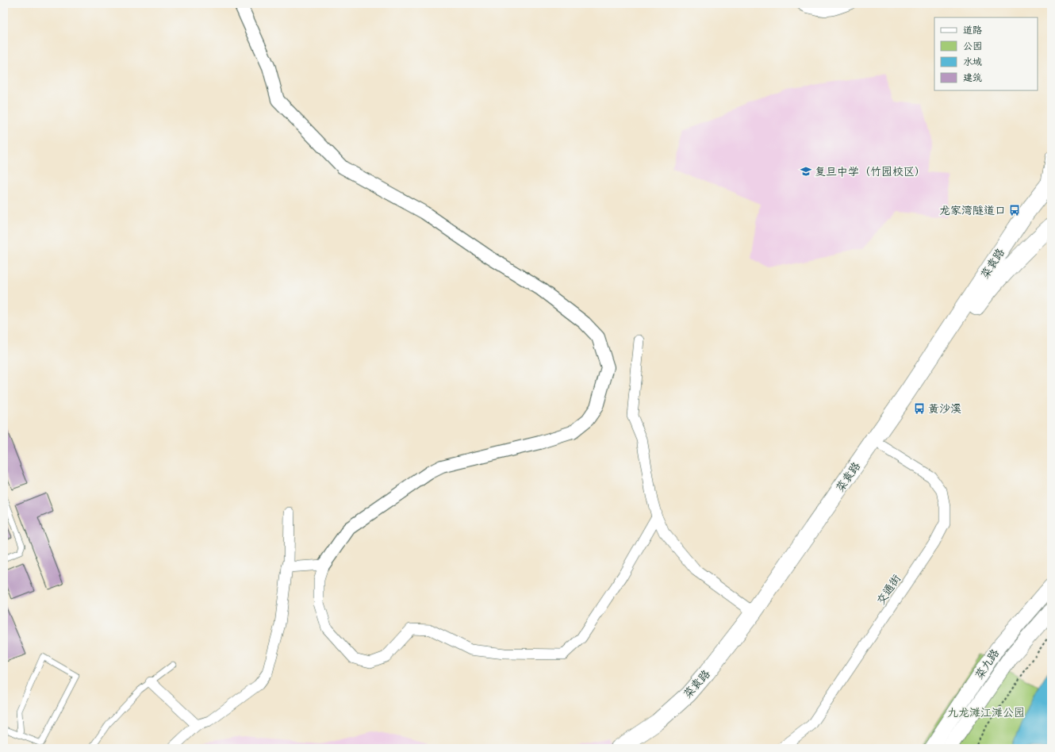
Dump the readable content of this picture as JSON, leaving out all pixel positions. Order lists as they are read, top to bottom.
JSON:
{
  "streets": {
    "main road": ["菜袁路", "菜九路"],
    "street": ["交通街"]
  },
  "crossings": [
    ["菜袁路", "交通街"]
  ],
  "parks": ["九龙滩江滩公园"],
  "places": {
    "school or university": ["复旦中学（竹园校区）"],
    "bus stop": ["龙家湾隧道口", "黄沙溪"]
  },
  "legend": [
    "道路",
    "公园",
    "水域",
    "建筑"
  ]
}
